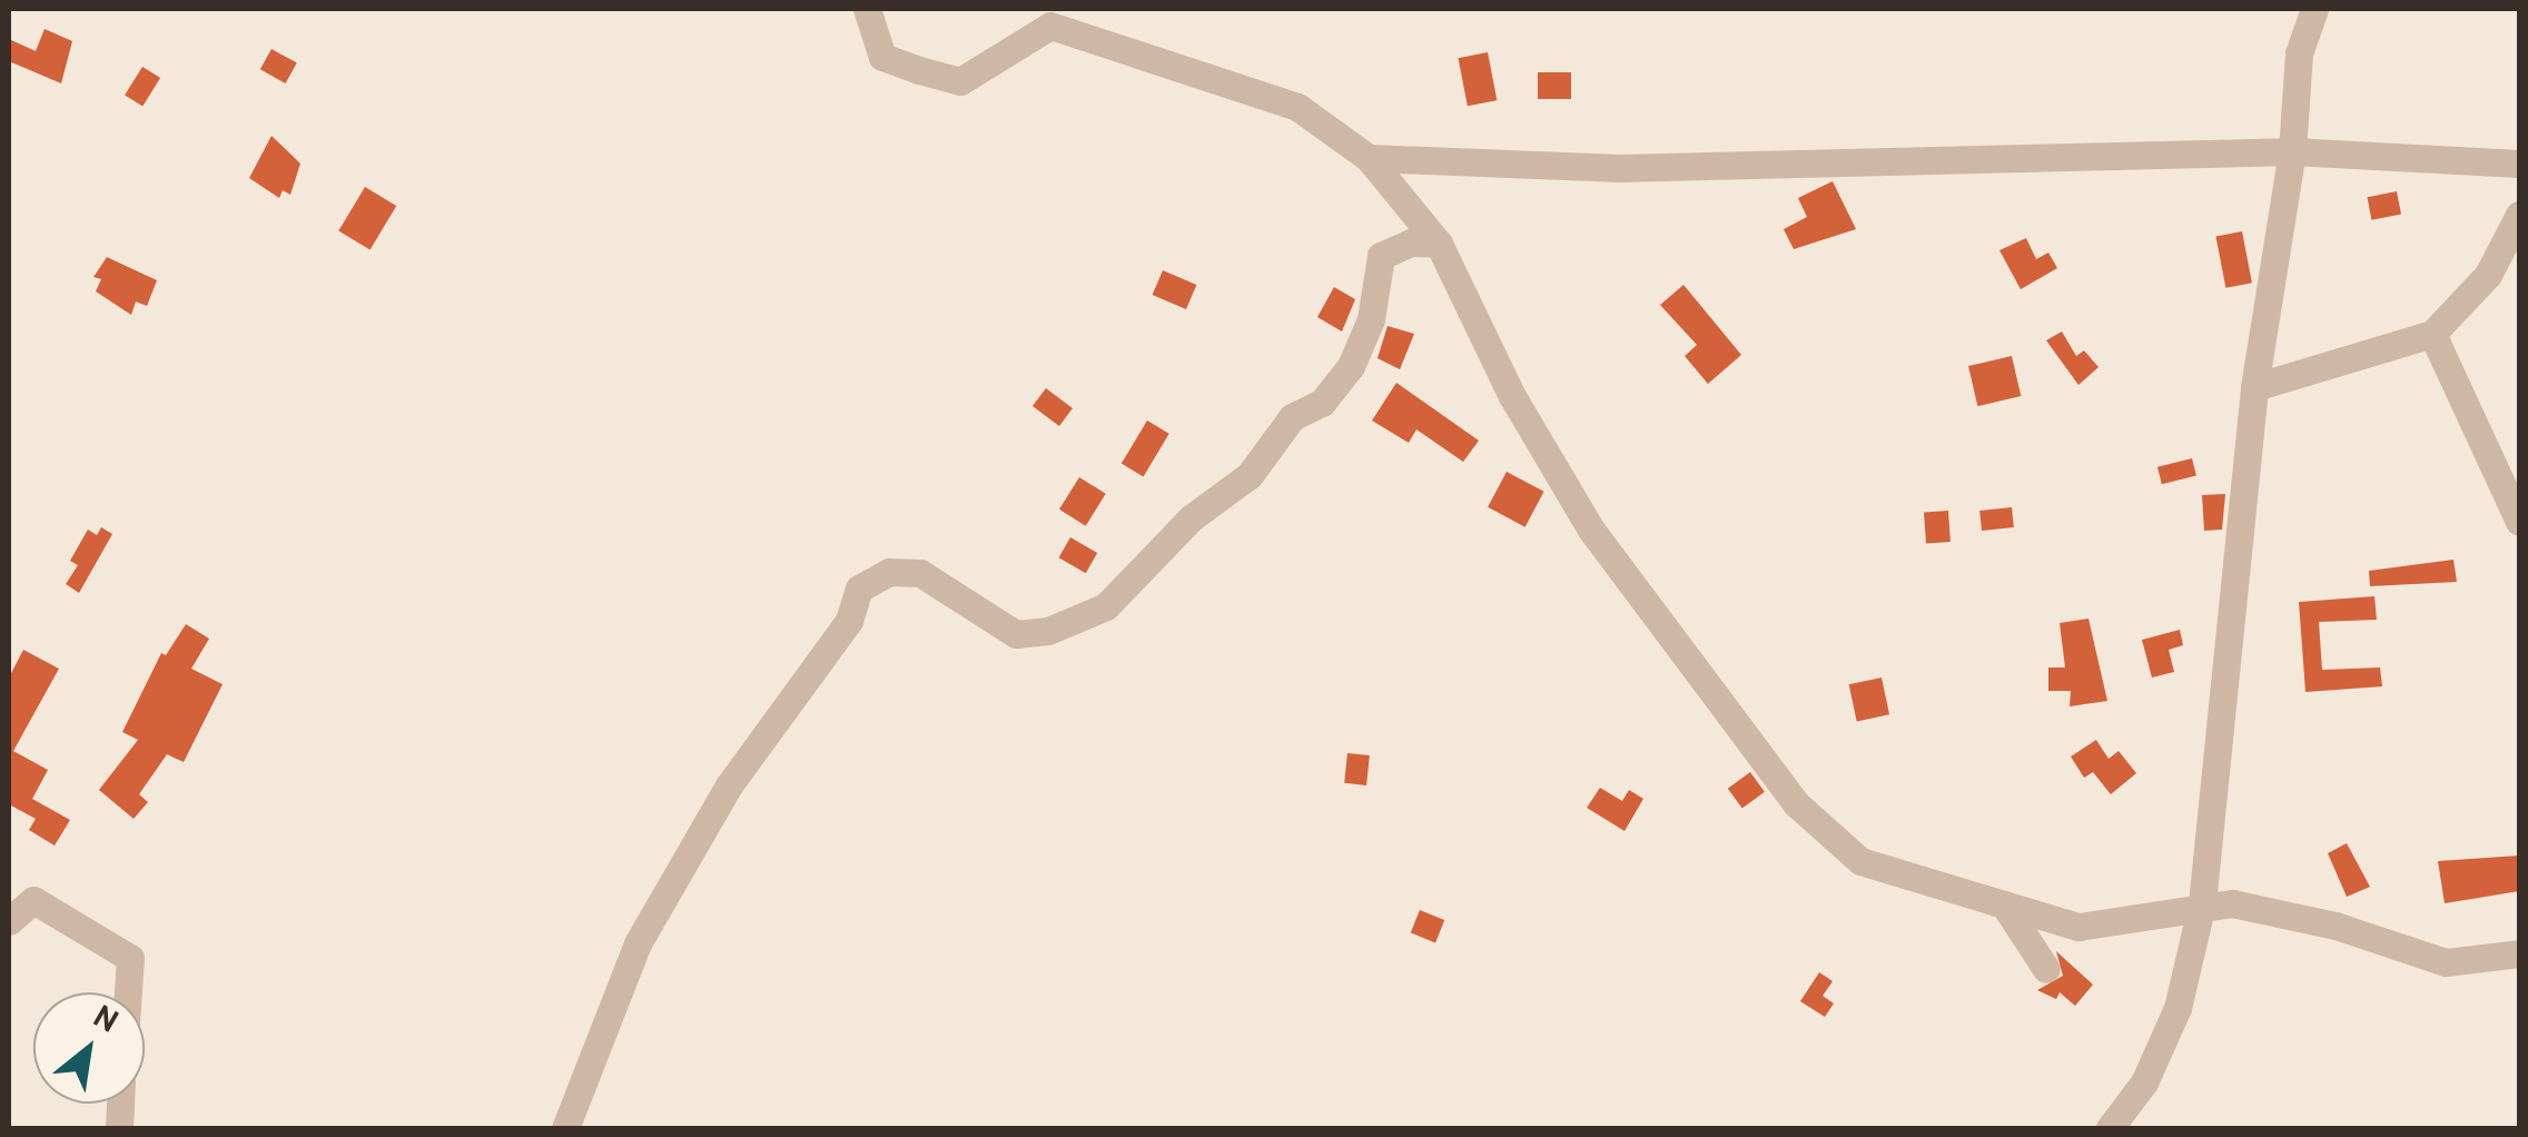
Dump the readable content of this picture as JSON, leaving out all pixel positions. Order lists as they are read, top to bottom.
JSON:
{
  "north": "top right"
}
